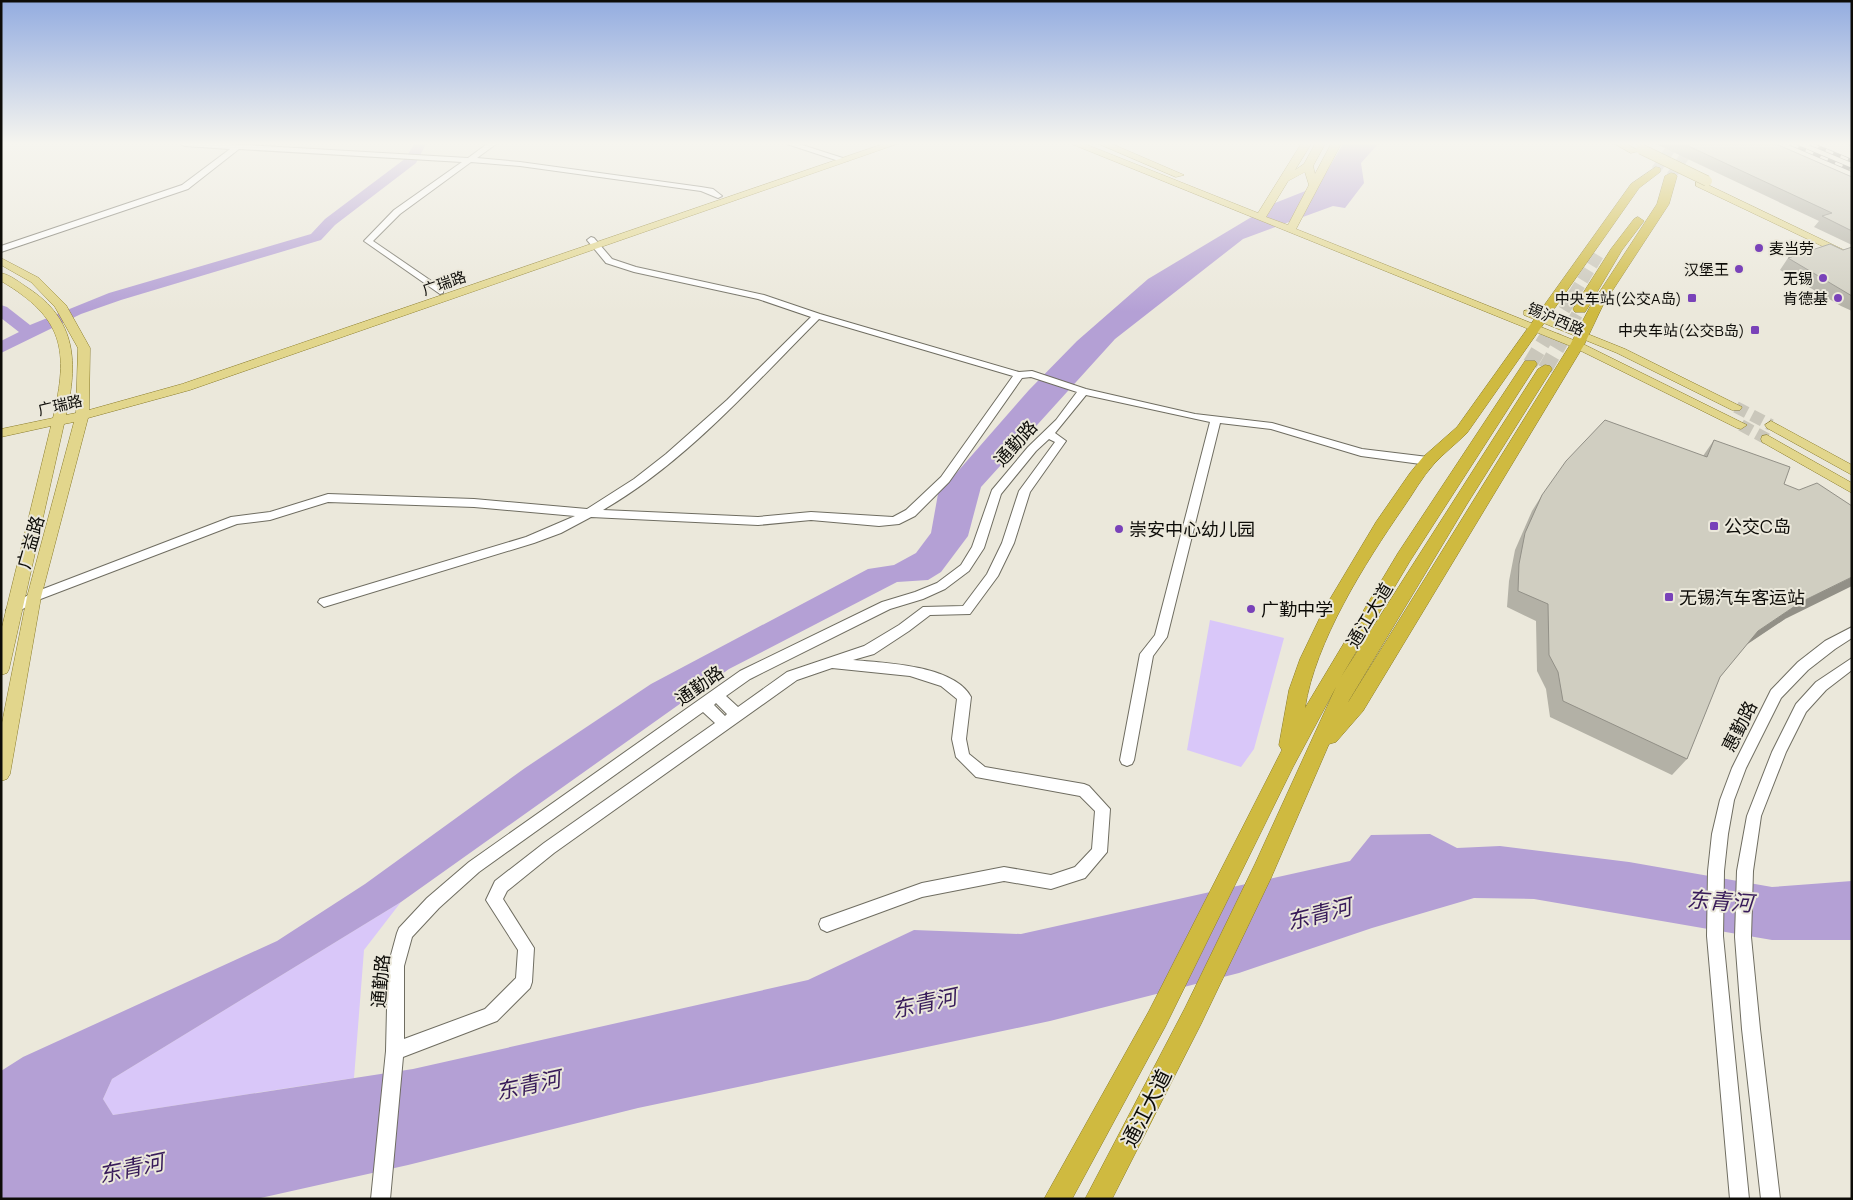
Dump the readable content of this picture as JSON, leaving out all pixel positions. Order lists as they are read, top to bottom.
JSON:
{
  "streets": {
    "highway": ["通江大道"],
    "main road": ["广瑞路", "锡沪西路", "广益路"],
    "street": ["通勤路", "惠勤路"]
  },
  "crossings": [
    ["广瑞路", "广益路"]
  ],
  "water": ["东青河"],
  "places": {
    "other": [
      "麦当劳",
      "汉堡王",
      "无锡",
      "肯德基",
      "崇安中心幼儿园",
      "广勤中学"
    ],
    "transit": [
      "中央车站(公交A岛)",
      "中央车站(公交B岛)",
      "公交C岛",
      "无锡汽车客运站"
    ]
  }
}
